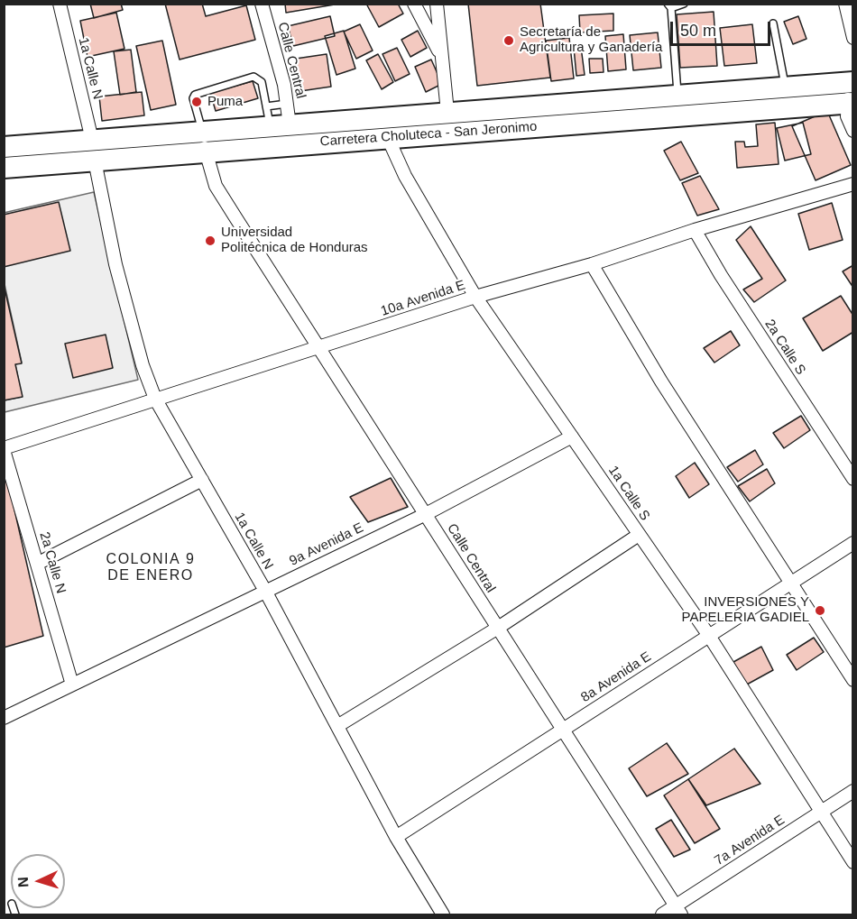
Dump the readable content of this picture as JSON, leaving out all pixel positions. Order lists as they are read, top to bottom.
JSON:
{
  "streets": {
    "highway": ["Carretera Choluteca - San Jeronimo"],
    "street": [
      "Calle Central",
      "1a Calle N",
      "10a Avenida E",
      "2a Calle S",
      "1a Calle S",
      "9a Avenida E",
      "2a Calle N",
      "8a Avenida E",
      "7a Avenida E"
    ]
  },
  "crossings": [
    ["Calle Central", "Carretera Choluteca - San Jeronimo"],
    ["Calle Central", "10a Avenida E"],
    ["Calle Central", "9a Avenida E"],
    ["Calle Central", "8a Avenida E"],
    ["Calle Central", "7a Avenida E"],
    ["1a Calle N", "Carretera Choluteca - San Jeronimo"],
    ["1a Calle N", "10a Avenida E"],
    ["1a Calle N", "9a Avenida E"],
    ["1a Calle N", "8a Avenida E"],
    ["Carretera Choluteca - San Jeronimo", "1a Calle S"],
    ["10a Avenida E", "2a Calle S"],
    ["10a Avenida E", "1a Calle S"],
    ["10a Avenida E", "2a Calle N"],
    ["1a Calle S", "9a Avenida E"],
    ["1a Calle S", "8a Avenida E"],
    ["1a Calle S", "7a Avenida E"],
    ["9a Avenida E", "2a Calle N"]
  ],
  "districts": ["COLONIA 9 DE ENERO"],
  "places": [
    "Secretaría de Agricultura y Ganadería",
    "Puma",
    "Universidad Politécnica de Honduras",
    "INVERSIONES Y PAPELERIA GADIEL"
  ],
  "scale_bar": "50 m",
  "north": "left"
}
